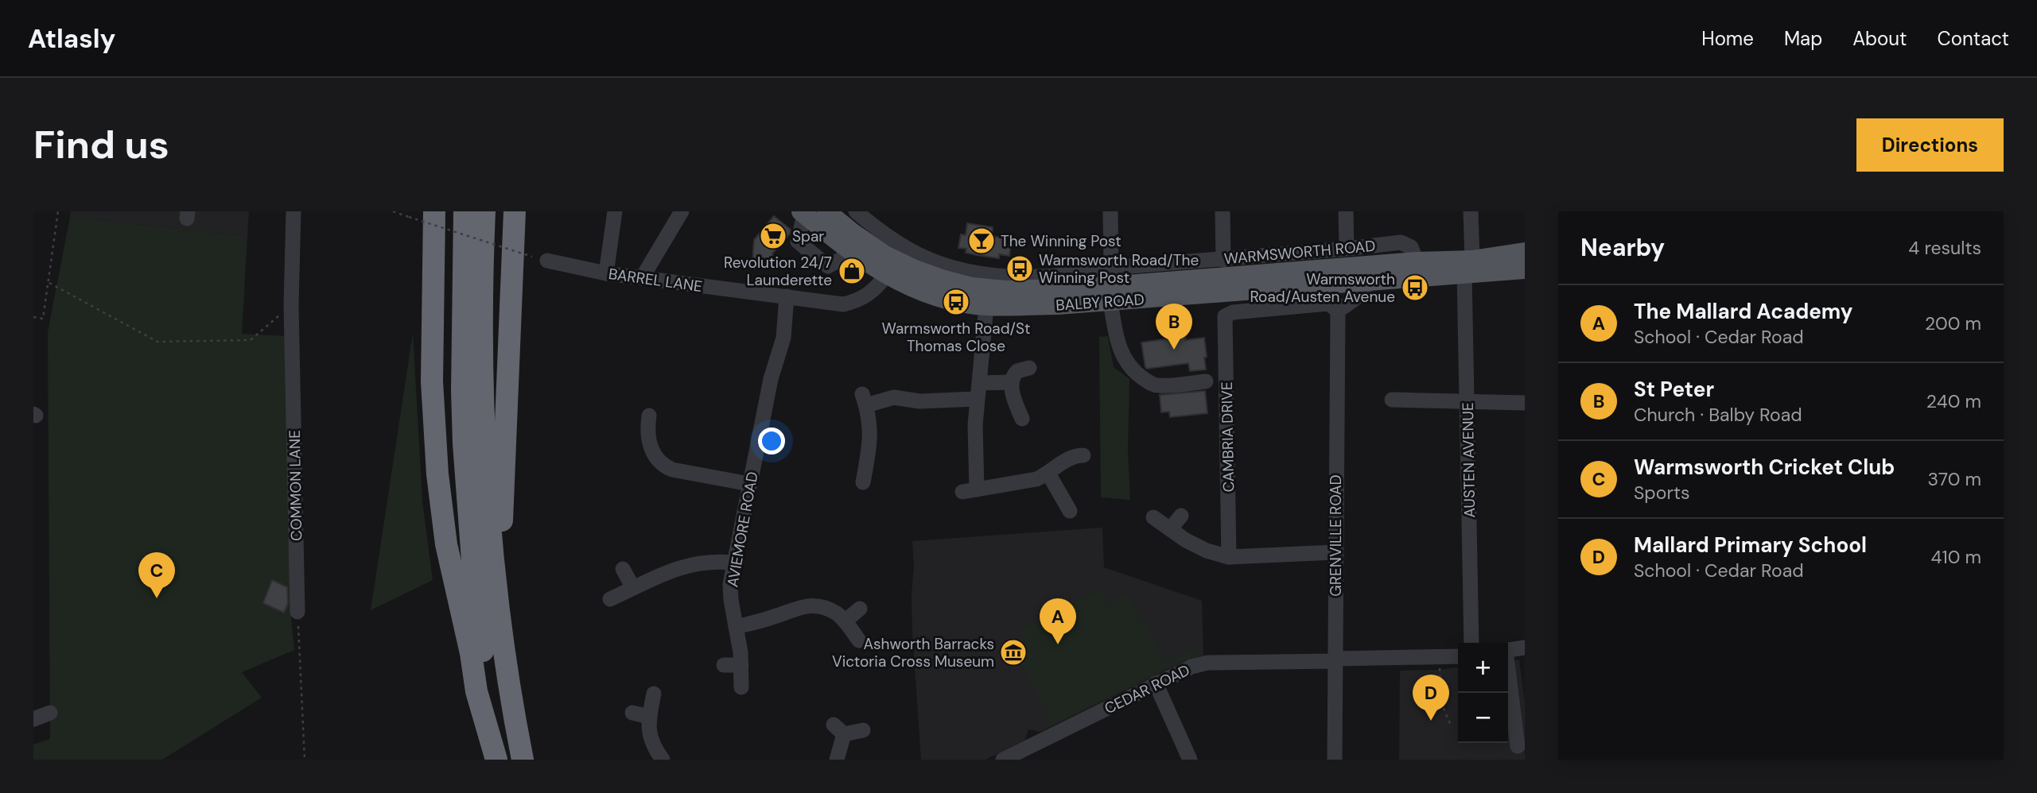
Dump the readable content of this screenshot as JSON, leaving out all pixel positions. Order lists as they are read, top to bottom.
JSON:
{
  "streets": {
    "main road": ["BALBY ROAD"],
    "street": [
      "WARMSWORTH ROAD",
      "BARREL LANE",
      "CAMBRIA DRIVE",
      "AUSTEN AVENUE",
      "COMMON LANE",
      "AVIEMORE ROAD",
      "GRENVILLE ROAD",
      "CEDAR ROAD"
    ]
  },
  "crossings": [
    ["WARMSWORTH ROAD", "BALBY ROAD"],
    ["BARREL LANE", "BALBY ROAD"],
    ["BARREL LANE", "AVIEMORE ROAD"],
    ["BALBY ROAD", "AUSTEN AVENUE"],
    ["CAMBRIA DRIVE", "GRENVILLE ROAD"],
    ["GRENVILLE ROAD", "CEDAR ROAD"]
  ],
  "places": {
    "supermarket": ["Spar"],
    "bar": ["The Winning Post"],
    "bus stop": ["Warmsworth Road/The Winning Post", "Warmsworth Road/Austen Avenue", "Warmsworth Road/St Thomas Close"],
    "shop": ["Revolution 24/7 Launderette"],
    "museum": ["Ashworth Barracks Victoria Cross Museum"]
  },
  "page": {
    "header": "Atlasly",
    "nav": [
      "Home",
      "Map",
      "About",
      "Contact"
    ],
    "buttons": "Directions",
    "title": "Find us",
    "heading": ["Nearby", "4 results"],
    "list": [
      {
        "mark": "A",
        "name": "The Mallard Academy",
        "note": "School · Cedar Road",
        "value": "200 m"
      },
      {
        "mark": "B",
        "name": "St Peter",
        "note": "Church · Balby Road",
        "value": "240 m"
      },
      {
        "mark": "C",
        "name": "Warmsworth Cricket Club",
        "note": "Sports",
        "value": "370 m"
      },
      {
        "mark": "D",
        "name": "Mallard Primary School",
        "note": "School · Cedar Road",
        "value": "410 m"
      }
    ],
    "pins": [
      "B",
      "C",
      "A",
      "D"
    ],
    "map_buttons": ["+", "−"]
  }
}
